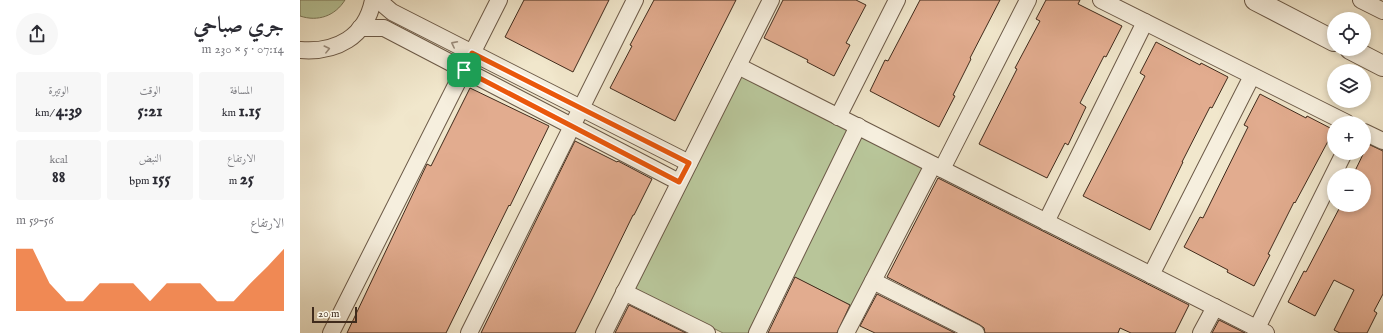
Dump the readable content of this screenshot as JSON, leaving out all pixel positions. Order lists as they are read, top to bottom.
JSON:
{
  "scale_bar": "20 m",
  "page": {
    "heading": ["جري صباحي", "07:14 · 5 × 230 m"],
    "map_buttons": ["+", "−"],
    "stats": [
      ["المسافة", "1.15 km"],
      ["الوقت", "5:21"],
      ["الوتيرة", "4:39 /km"],
      ["الارتفاع", "25 m"],
      ["النبض", "155 bpm"],
      ["kcal", "88"]
    ],
    "chart": ["الارتفاع", "56–59 m"],
    "scale": "20 m"
  }
}
